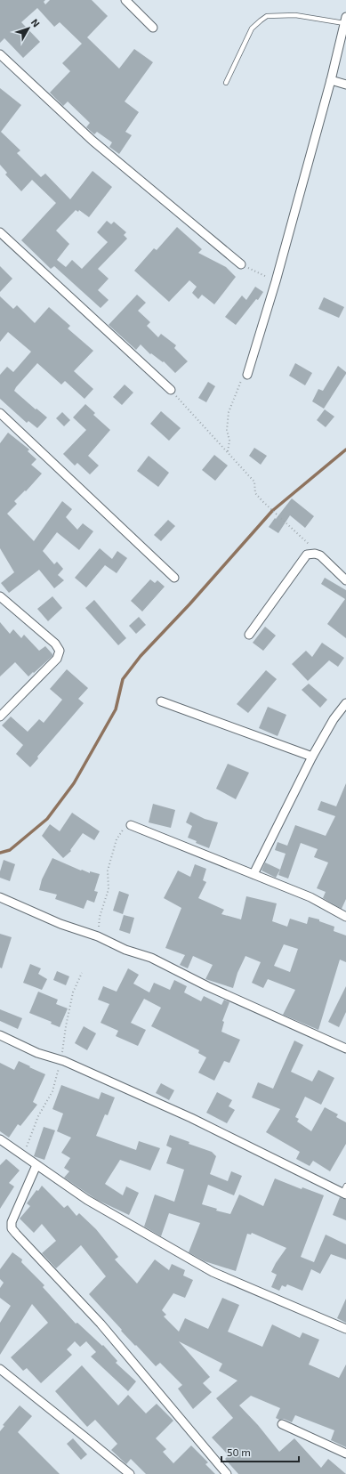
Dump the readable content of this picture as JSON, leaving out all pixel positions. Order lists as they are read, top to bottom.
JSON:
{
  "scale_bar": "50 m",
  "north": "top right"
}
